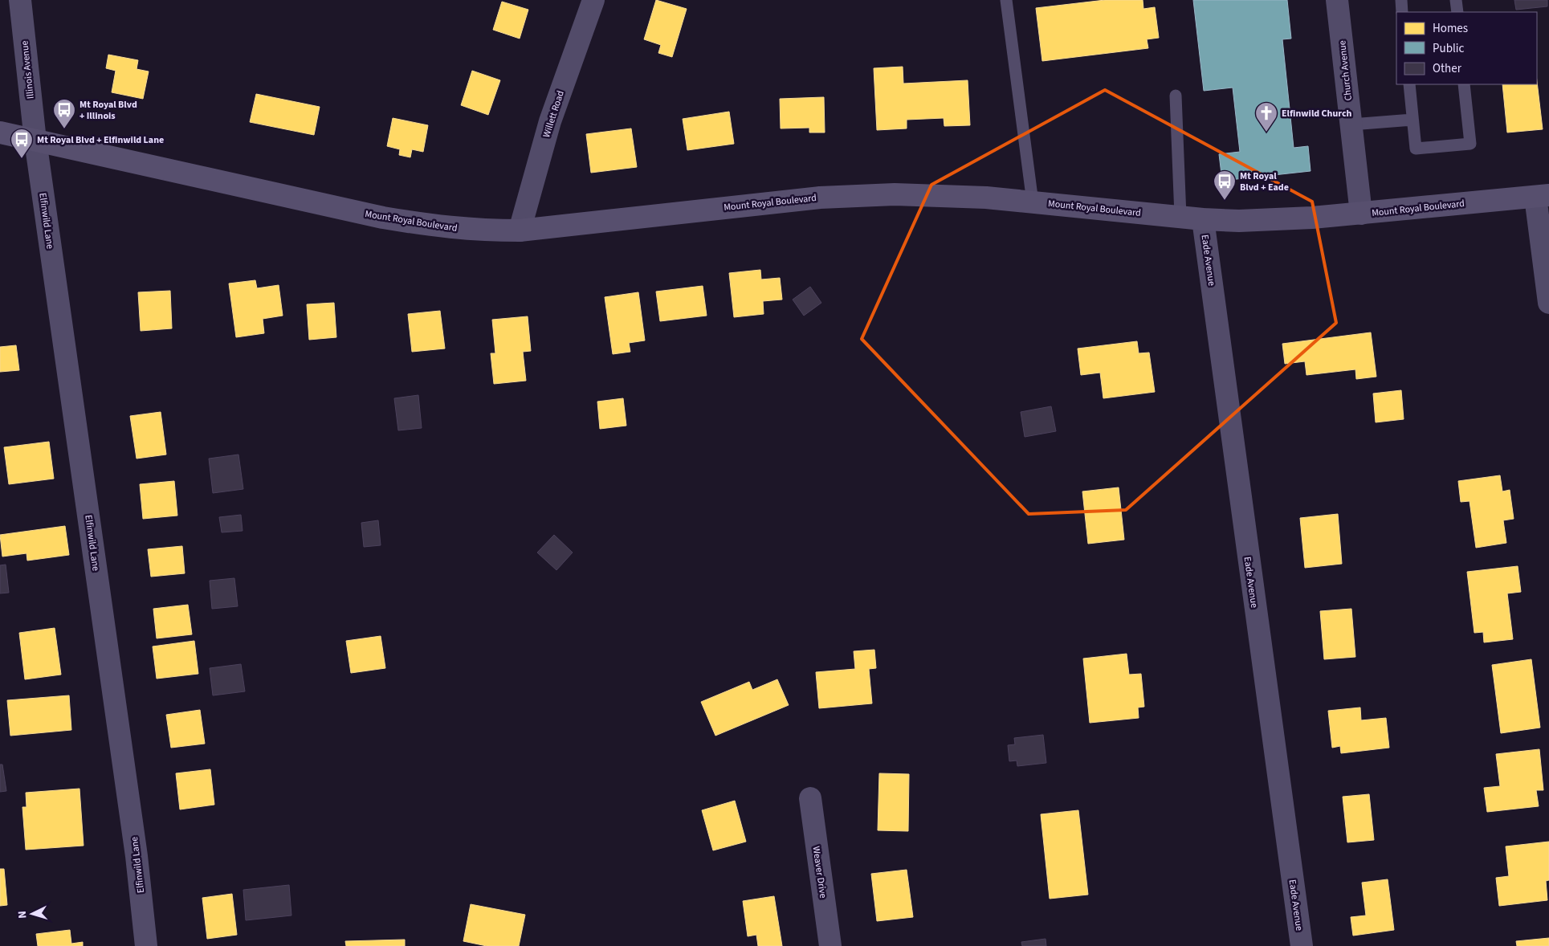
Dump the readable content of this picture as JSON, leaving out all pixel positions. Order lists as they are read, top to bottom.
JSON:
{
  "streets": {
    "main road": ["Mount Royal Boulevard"],
    "street": [
      "Illinois Avenue",
      "Church Avenue",
      "Willett Road",
      "Elfinwild Lane",
      "Eade Avenue",
      "Weaver Drive"
    ]
  },
  "crossings": [
    ["Illinois Avenue", "Mount Royal Boulevard"],
    ["Illinois Avenue", "Elfinwild Lane"],
    ["Church Avenue", "Mount Royal Boulevard"],
    ["Willett Road", "Mount Royal Boulevard"],
    ["Mount Royal Boulevard", "Elfinwild Lane"],
    ["Mount Royal Boulevard", "Eade Avenue"]
  ],
  "places": {
    "bus stop": ["Mt Royal Blvd + Illinois", "Mt Royal Blvd + Elfinwild Lane", "Mt Royal Blvd + Eade"],
    "church": ["Elfinwild Church"]
  },
  "legend": ["Homes", "Public", "Other"],
  "north": "left"
}
